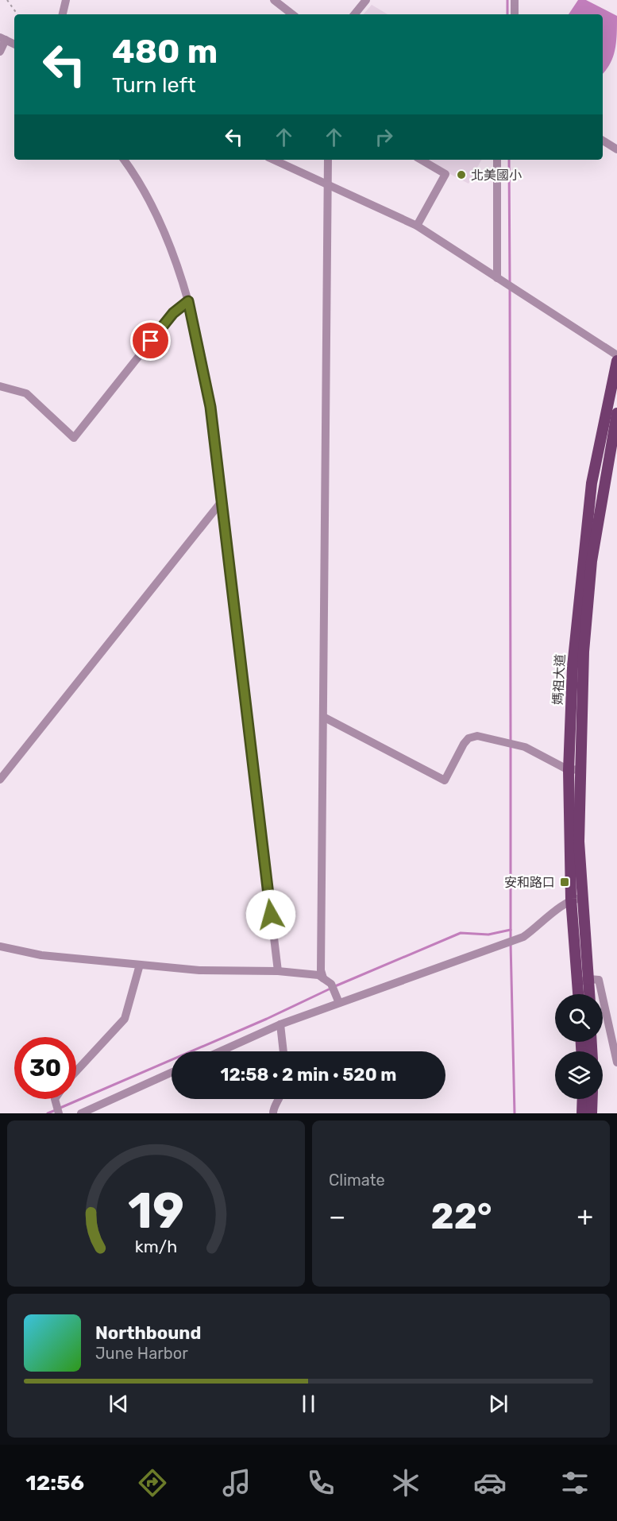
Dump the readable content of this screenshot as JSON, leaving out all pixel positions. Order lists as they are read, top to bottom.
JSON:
{
  "streets": {
    "main road": ["媽祖大道"]
  },
  "places": {
    "other": ["北美國小"],
    "transit": ["安和路口"]
  },
  "page": {
    "turn": ["480 m", "Turn left"],
    "limit": "30",
    "trip": "12:58 · 2 min · 520 m",
    "tile": "Climate",
    "heat": ["−", "22°", "+"],
    "song": ["Northbound", "June Harbor"],
    "tabs": "12:56",
    "gauge": ["19", "km/h"]
  }
}
